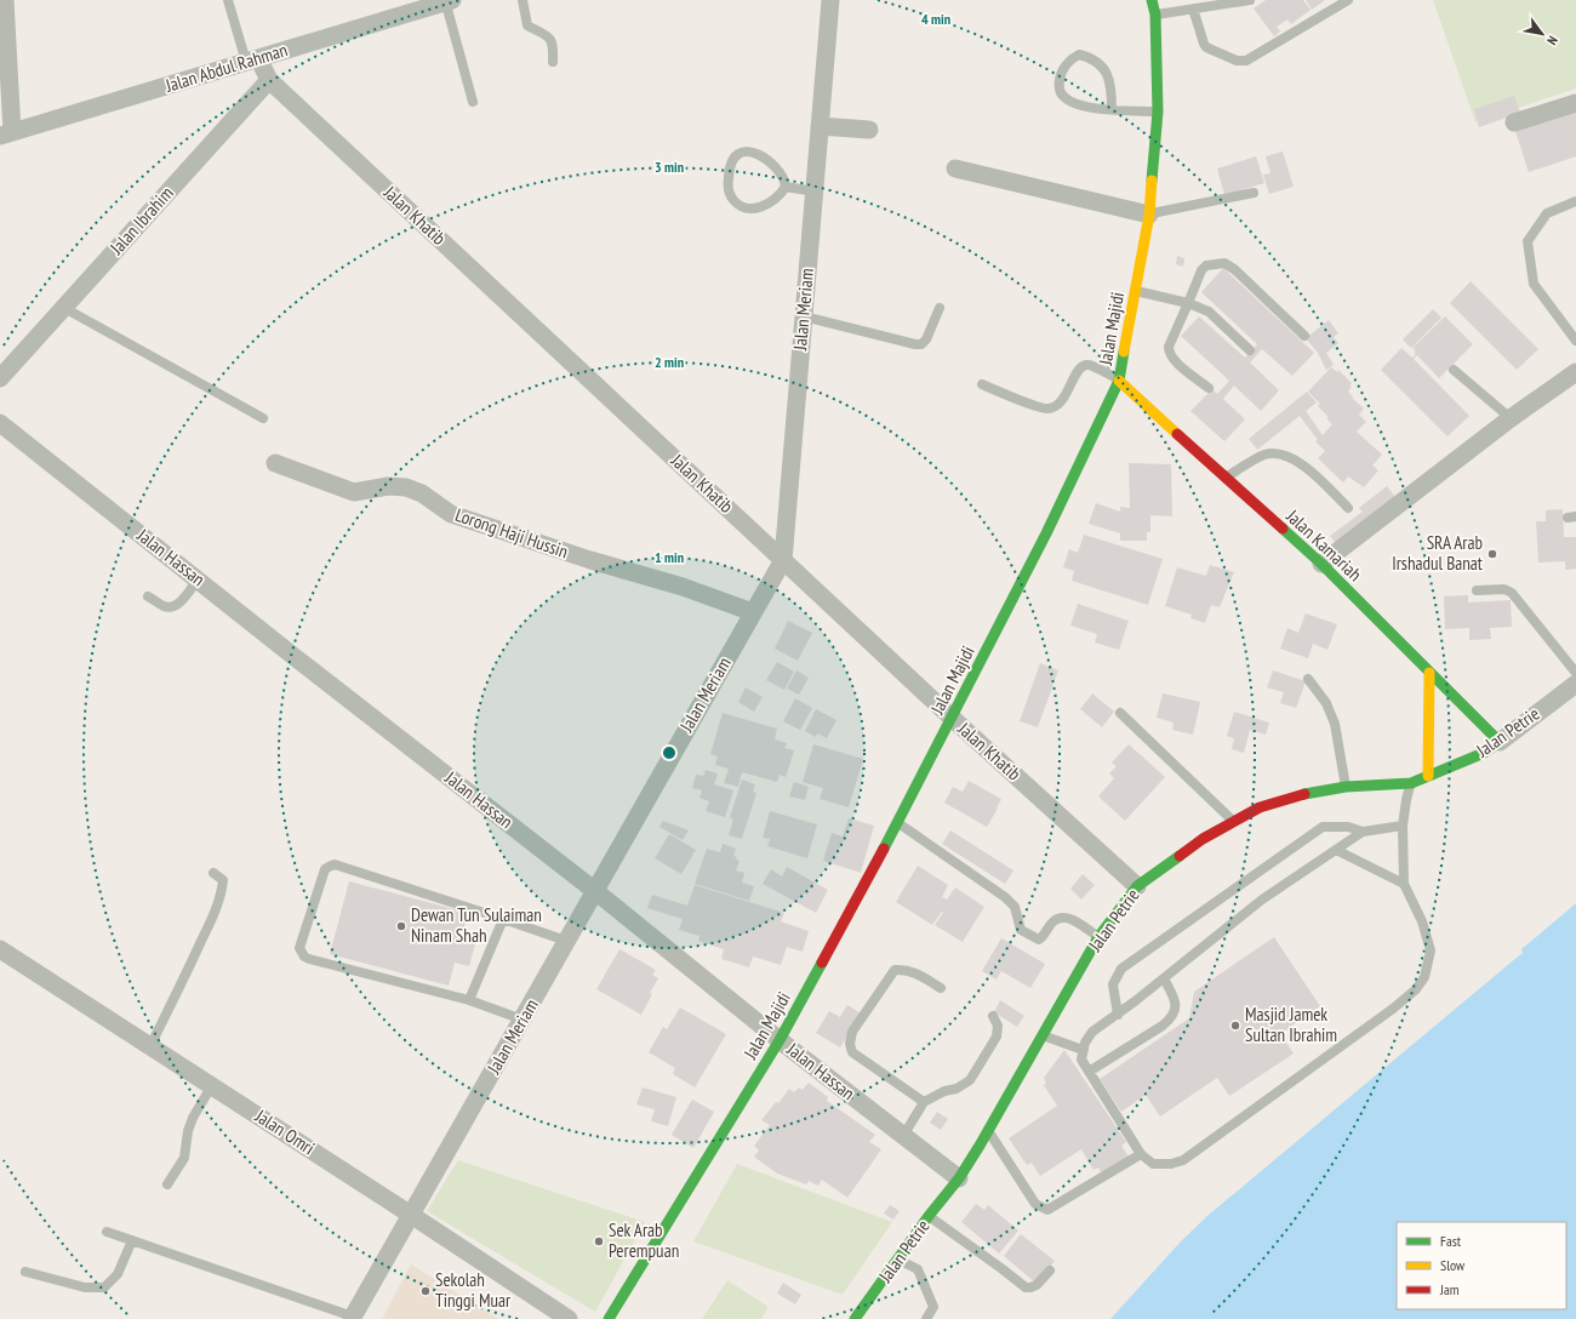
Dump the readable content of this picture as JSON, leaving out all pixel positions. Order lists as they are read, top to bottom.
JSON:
{
  "streets": {
    "street": [
      "Jalan Abdul Rahman",
      "Jalan Khatib",
      "Jalan Ibrahim",
      "Jalan Meriam",
      "Jalan Majidi",
      "Lorong Haji Hussin",
      "Jalan Kamariah",
      "Jalan Hassan",
      "Jalan Petrie",
      "Jalan Omri"
    ]
  },
  "crossings": [
    ["Jalan Khatib", "Jalan Ibrahim"],
    ["Jalan Khatib", "Jalan Meriam"],
    ["Jalan Khatib", "Jalan Majidi"],
    ["Jalan Khatib", "Jalan Petrie"],
    ["Jalan Meriam", "Lorong Haji Hussin"],
    ["Jalan Meriam", "Jalan Hassan"],
    ["Jalan Meriam", "Jalan Omri"],
    ["Jalan Majidi", "Jalan Kamariah"],
    ["Jalan Majidi", "Jalan Hassan"],
    ["Jalan Kamariah", "Jalan Petrie"],
    ["Jalan Hassan", "Jalan Petrie"]
  ],
  "places": [
    "SRA Arab Irshadul Banat",
    "Dewan Tun Sulaiman Ninam Shah",
    "Masjid Jamek Sultan Ibrahim",
    "Sek Arab Perempuan",
    "Sekolah Tinggi Muar"
  ],
  "legend": ["Fast", "Slow", "Jam"],
  "north": "bottom right",
  "rings": [
    "4 min",
    "3 min",
    "2 min",
    "1 min"
  ]
}
